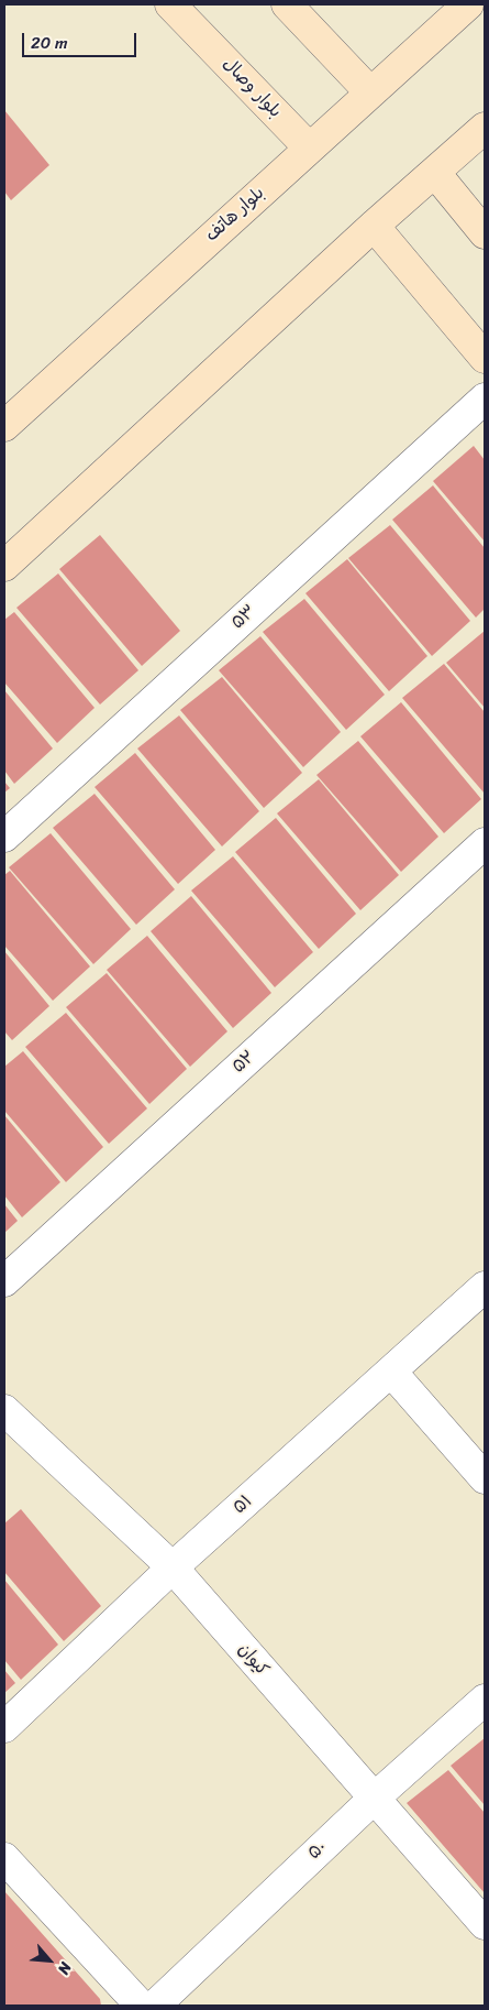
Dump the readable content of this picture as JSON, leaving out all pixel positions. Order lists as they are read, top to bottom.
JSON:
{
  "streets": {
    "main road": ["بلوار وصال", "بلوار هاتف"],
    "street": [
      "۵۳",
      "۵۲",
      "۵۱",
      "کیوان",
      "۵۰"
    ]
  },
  "crossings": [
    ["بلوار وصال", "بلوار هاتف"],
    ["۵۱", "کیوان"],
    ["کیوان", "۵۰"]
  ],
  "scale_bar": "20 m",
  "north": "bottom right"
}
